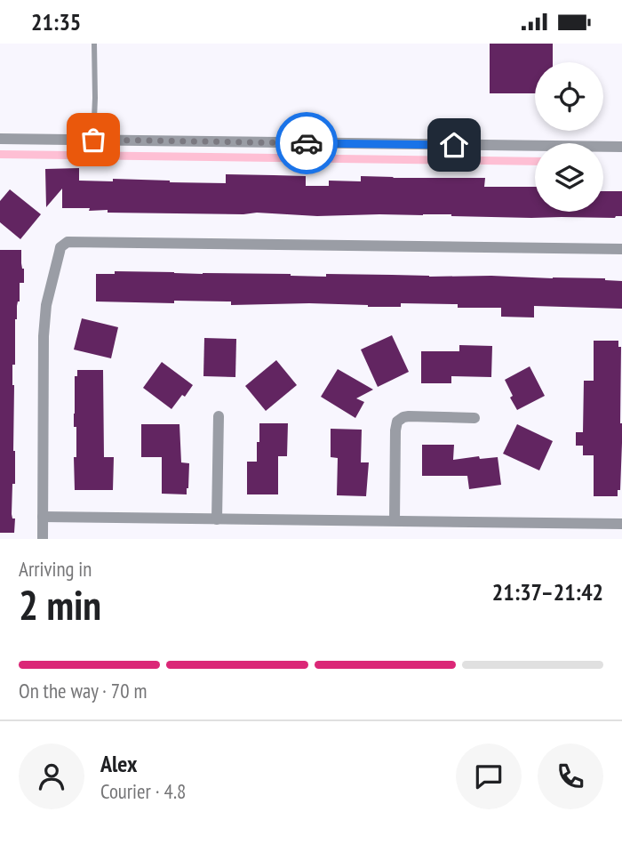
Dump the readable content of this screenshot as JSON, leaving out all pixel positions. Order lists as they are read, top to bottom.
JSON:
{
  "page": {
    "status": "21:35",
    "heading": ["2 min", "Arriving in", "21:37–21:42"],
    "panel": ["Alex", "Courier · 4.8"],
    "bar": "On the way · 70 m"
  }
}
